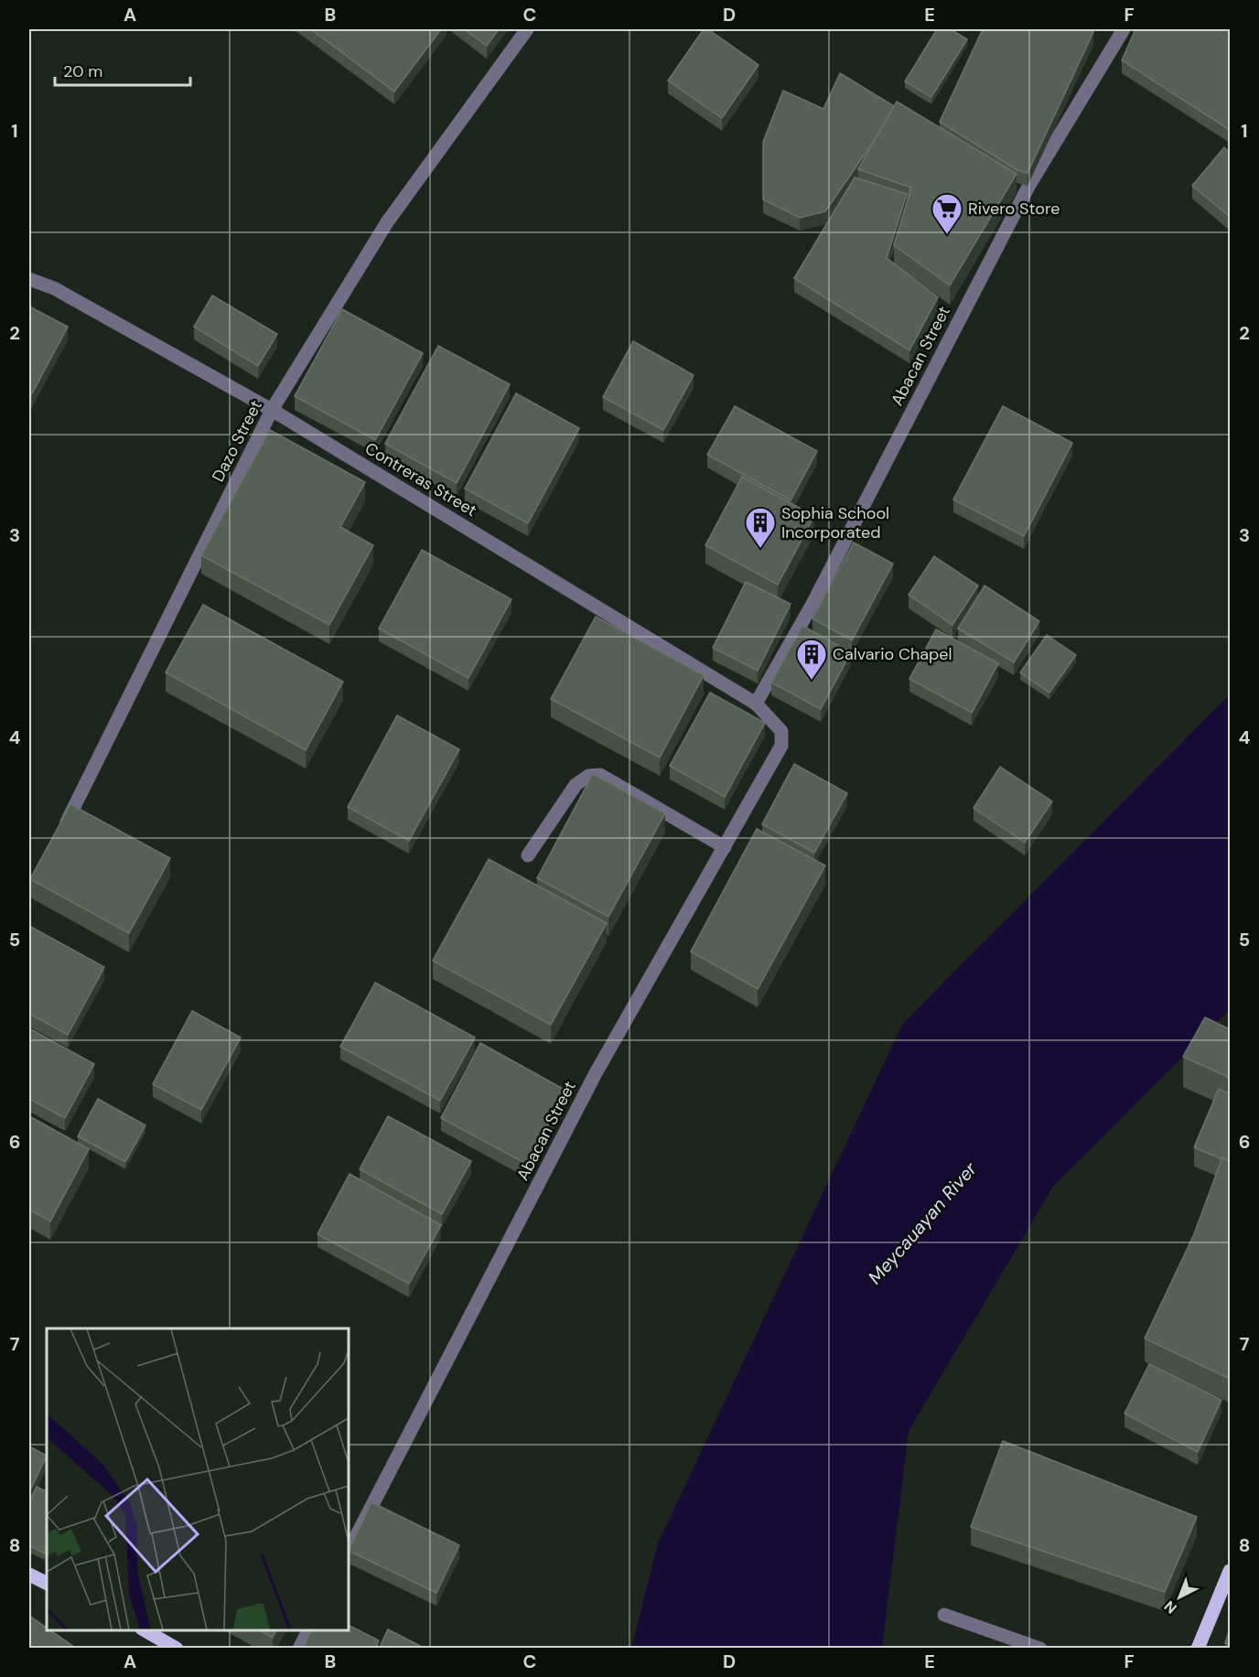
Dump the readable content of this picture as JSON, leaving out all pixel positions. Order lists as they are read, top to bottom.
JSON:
{
  "streets": {
    "street": ["Abacan Street", "Dazo Street", "Contreras Street"]
  },
  "crossings": [
    ["Abacan Street", "Contreras Street"],
    ["Dazo Street", "Contreras Street"]
  ],
  "water": ["Meycauayan River"],
  "places": {
    "supermarket": ["Rivero Store"],
    "building": ["Sophia School Incorporated", "Calvario Chapel"]
  },
  "scale_bar": "20 m",
  "north": "bottom left",
  "grid": {
    "columns": [
      "A",
      "B",
      "C",
      "D",
      "E",
      "F"
    ],
    "rows": [
      "1",
      "2",
      "3",
      "4",
      "5",
      "6",
      "7",
      "8"
    ]
  }
}
